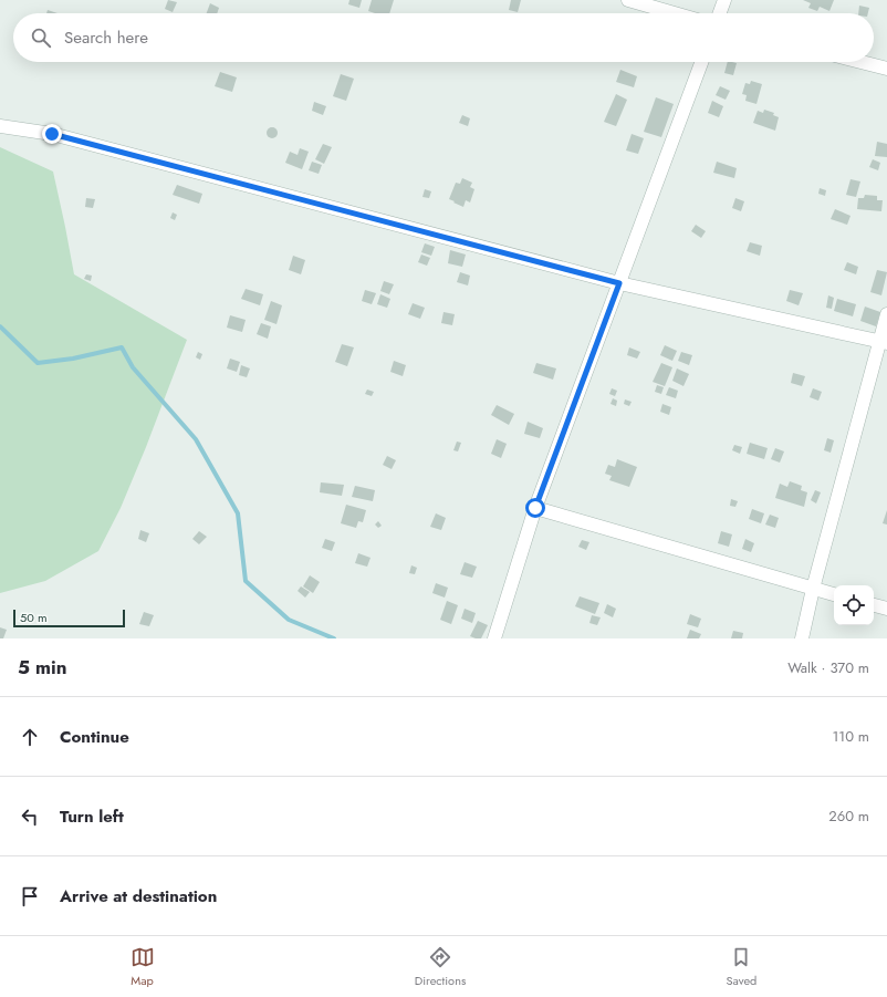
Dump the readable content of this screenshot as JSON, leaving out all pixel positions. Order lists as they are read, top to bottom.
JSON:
{
  "scale_bar": "50 m",
  "page": {
    "search": "Search here",
    "scale": "50 m",
    "heading": ["5 min", "Walk · 370 m"],
    "list": [
      ["Continue", "110 m"],
      ["Turn left", "260 m"],
      "Arrive at destination"
    ],
    "nav": ["Map", "Directions", "Saved"]
  }
}
